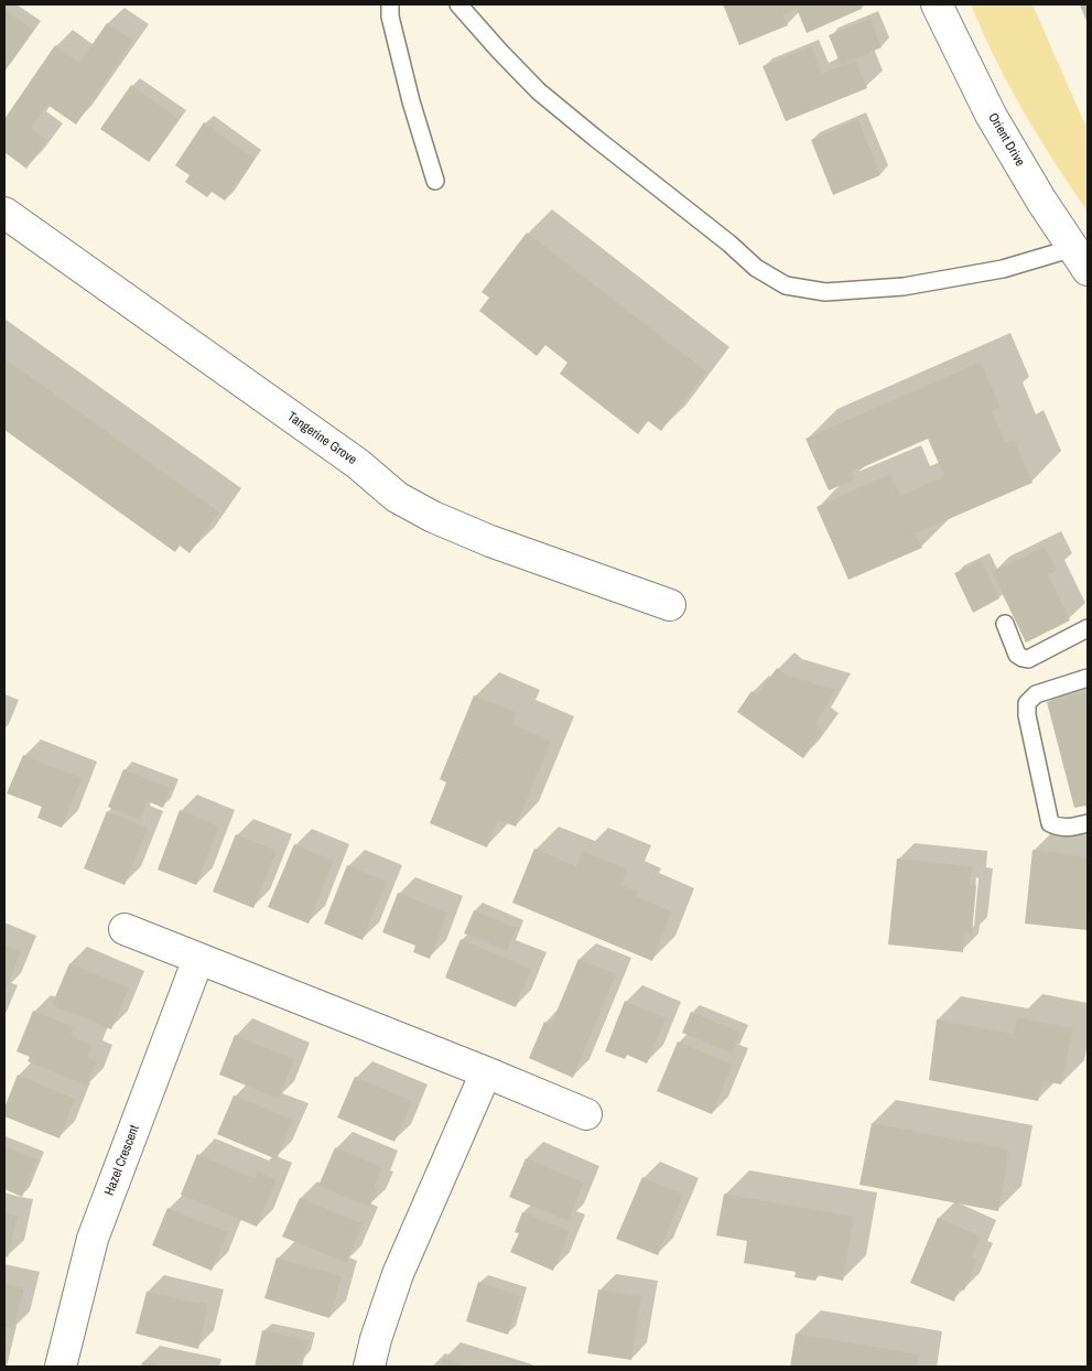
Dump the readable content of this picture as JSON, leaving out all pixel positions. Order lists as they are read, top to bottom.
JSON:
{
  "streets": {
    "street": ["Orient Drive", "Tangerine Grove", "Hazel Crescent"]
  }
}
